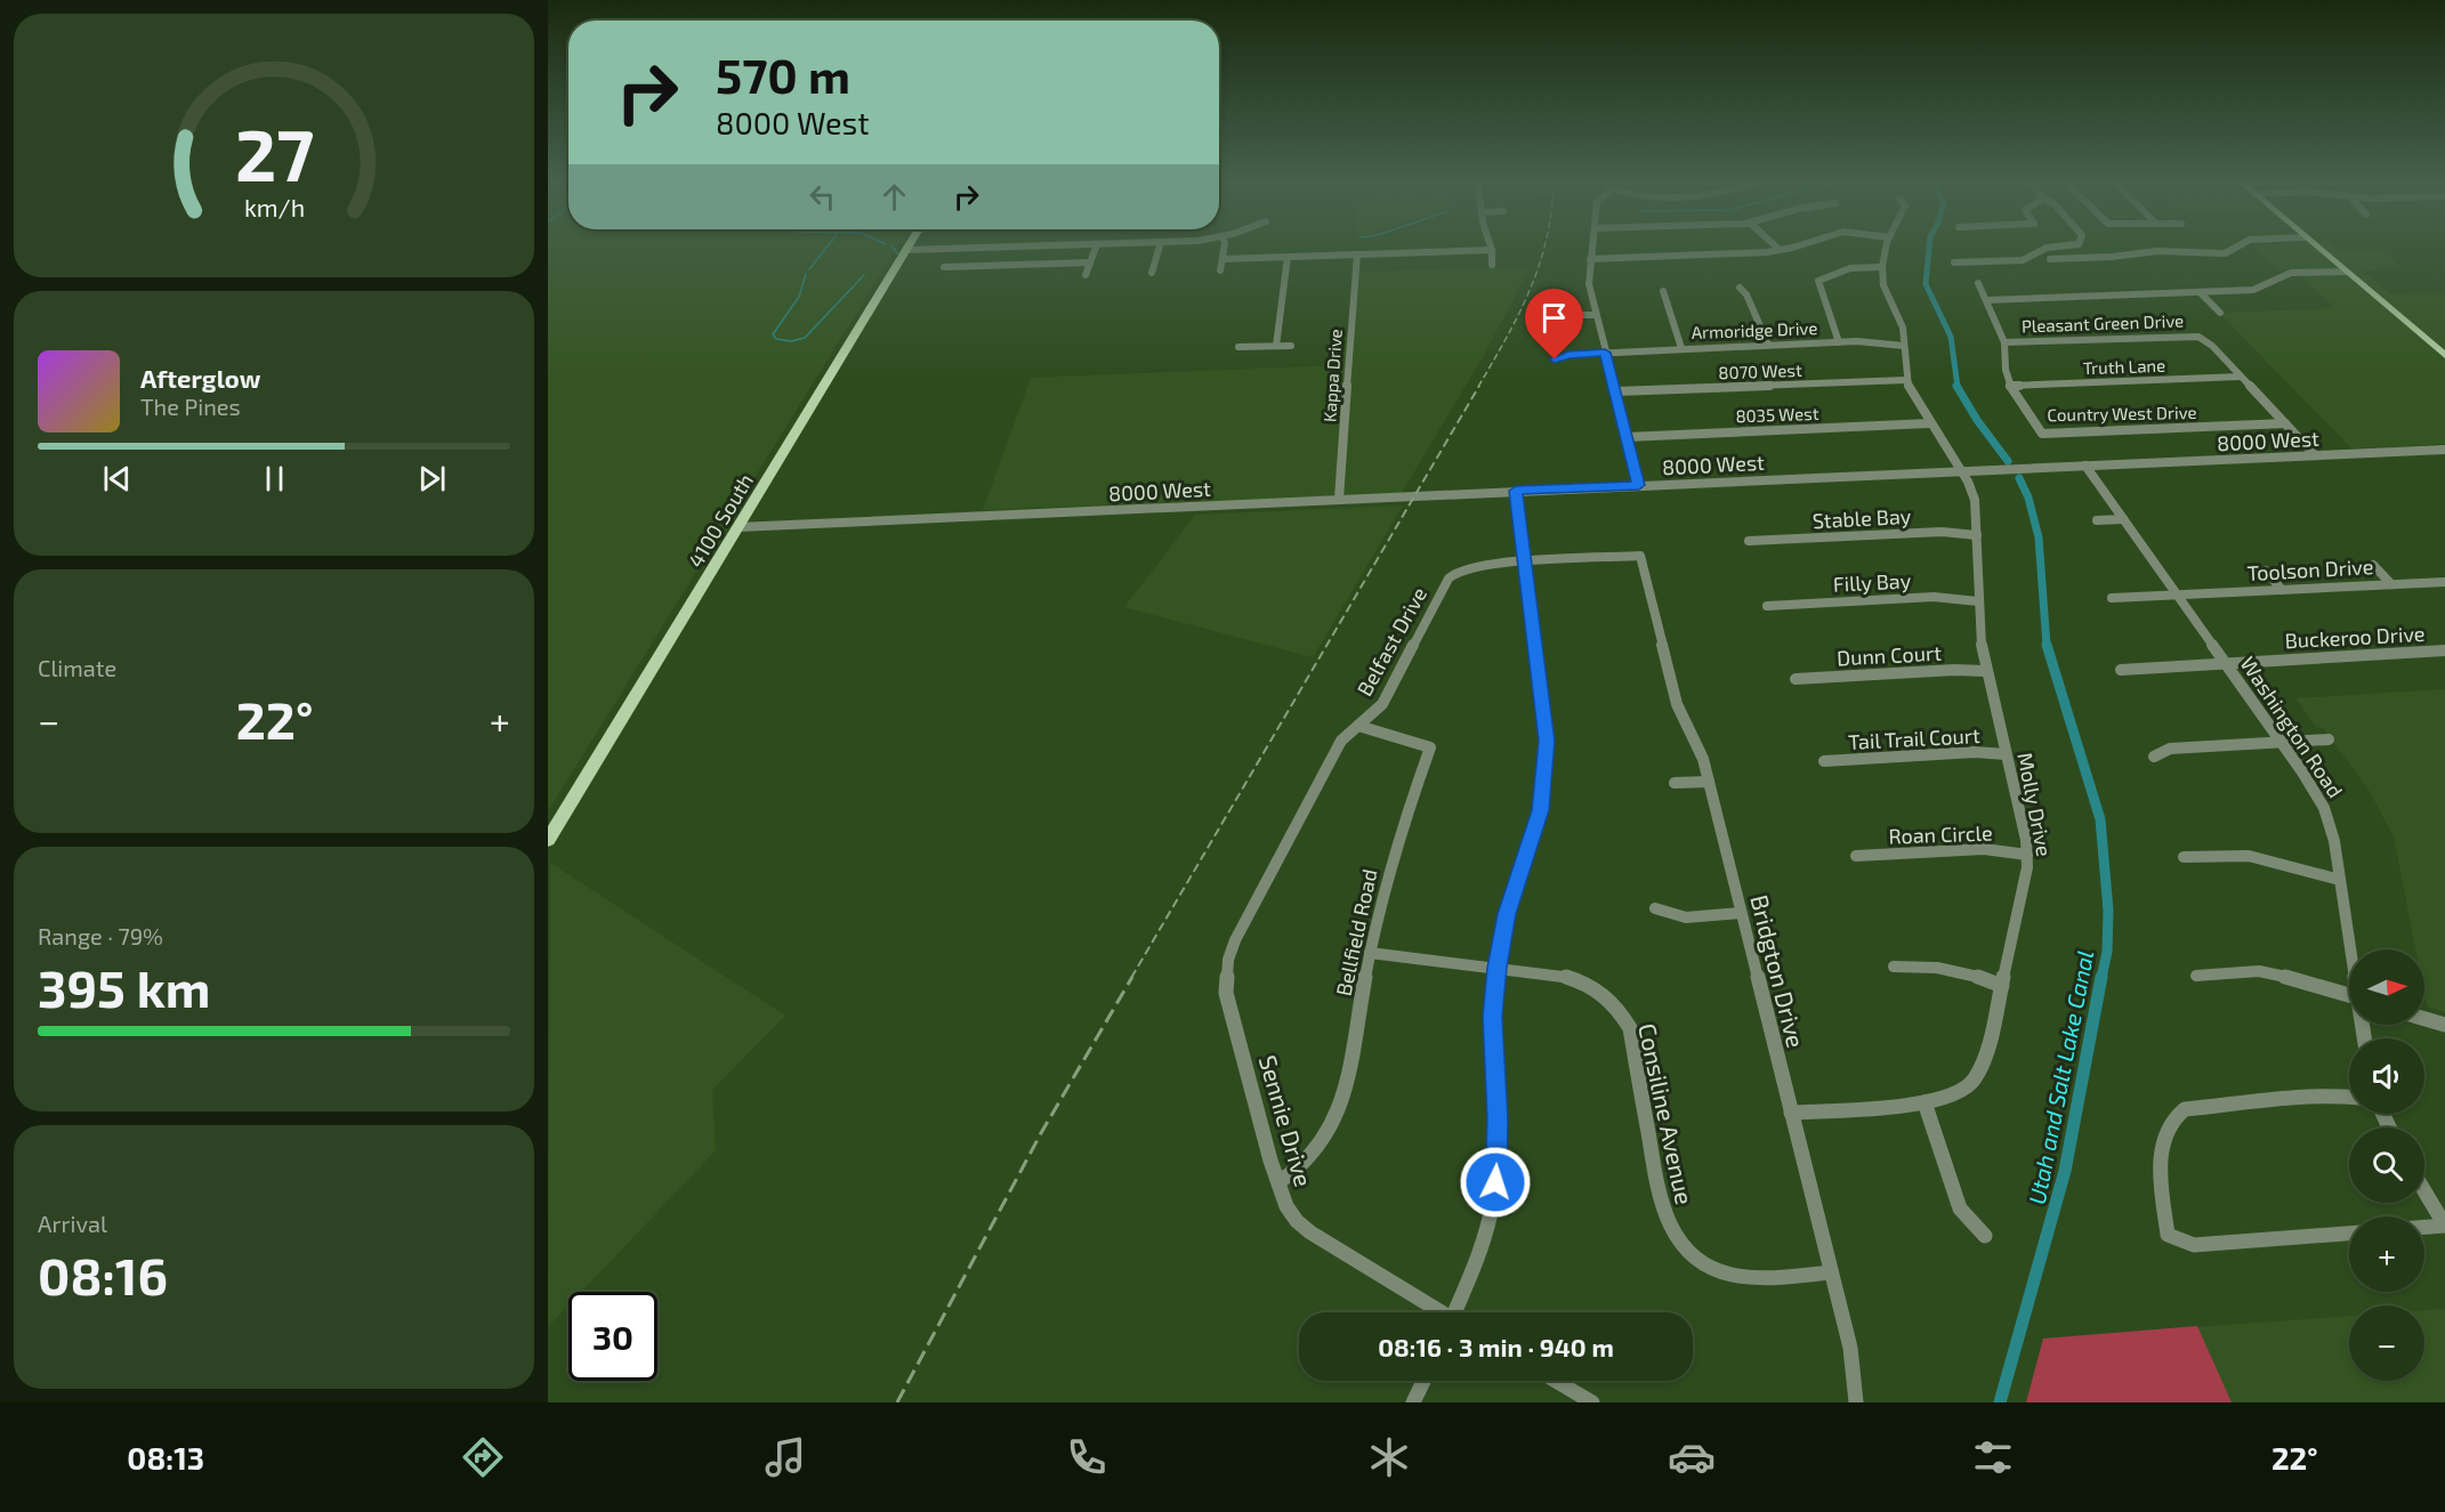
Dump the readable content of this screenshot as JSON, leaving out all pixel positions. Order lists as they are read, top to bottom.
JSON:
{
  "streets": {
    "main road": ["4100 South"],
    "street": [
      "Pleasant Green Drive",
      "Armoridge Drive",
      "Truth Lane",
      "8070 West",
      "Kappa Drive",
      "Country West Drive",
      "8035 West",
      "8000 West",
      "Stable Bay",
      "Toolson Drive",
      "Filly Bay",
      "Buckeroo Drive",
      "Belfast Drive",
      "Dunn Court",
      "Washington Road",
      "Tail Trail Court",
      "Molly Drive",
      "Roan Circle",
      "Bellfield Road",
      "Bridgton Drive",
      "Consiline Avenue",
      "Sennie Drive"
    ]
  },
  "crossings": [
    ["Pleasant Green Drive", "Truth Lane"],
    ["Pleasant Green Drive", "Country West Drive"],
    ["Pleasant Green Drive", "8000 West"],
    ["Truth Lane", "Country West Drive"],
    ["8070 West", "Molly Drive"],
    ["Kappa Drive", "8000 West"],
    ["8035 West", "Molly Drive"],
    ["8000 West", "4100 South"],
    ["8000 West", "Washington Road"],
    ["8000 West", "Molly Drive"],
    ["Stable Bay", "Molly Drive"],
    ["Toolson Drive", "Washington Road"],
    ["Filly Bay", "Molly Drive"],
    ["Buckeroo Drive", "Washington Road"],
    ["Belfast Drive", "Bellfield Road"],
    ["Belfast Drive", "Bridgton Drive"],
    ["Belfast Drive", "Sennie Drive"],
    ["Dunn Court", "Molly Drive"],
    ["Tail Trail Court", "Molly Drive"],
    ["Molly Drive", "Roan Circle"],
    ["Molly Drive", "Bridgton Drive"],
    ["Bellfield Road", "Consiline Avenue"],
    ["Bellfield Road", "Sennie Drive"],
    ["Bridgton Drive", "Consiline Avenue"]
  ],
  "water": ["Utah and Salt Lake Canal"],
  "north": "right",
  "page": {
    "turn": ["570 m", "8000 West"],
    "song": ["Afterglow", "The Pines"],
    "tile": [
      "Climate",
      ["Range · 79%", "395 km"],
      ["Arrival", "08:16"]
    ],
    "heat": ["−", "22°", "+"],
    "map_buttons": ["+", "−"],
    "limit": "30",
    "trip": "08:16 · 3 min · 940 m",
    "tabs": ["08:13", "22°"],
    "gauge": ["27", "km/h"]
  }
}
